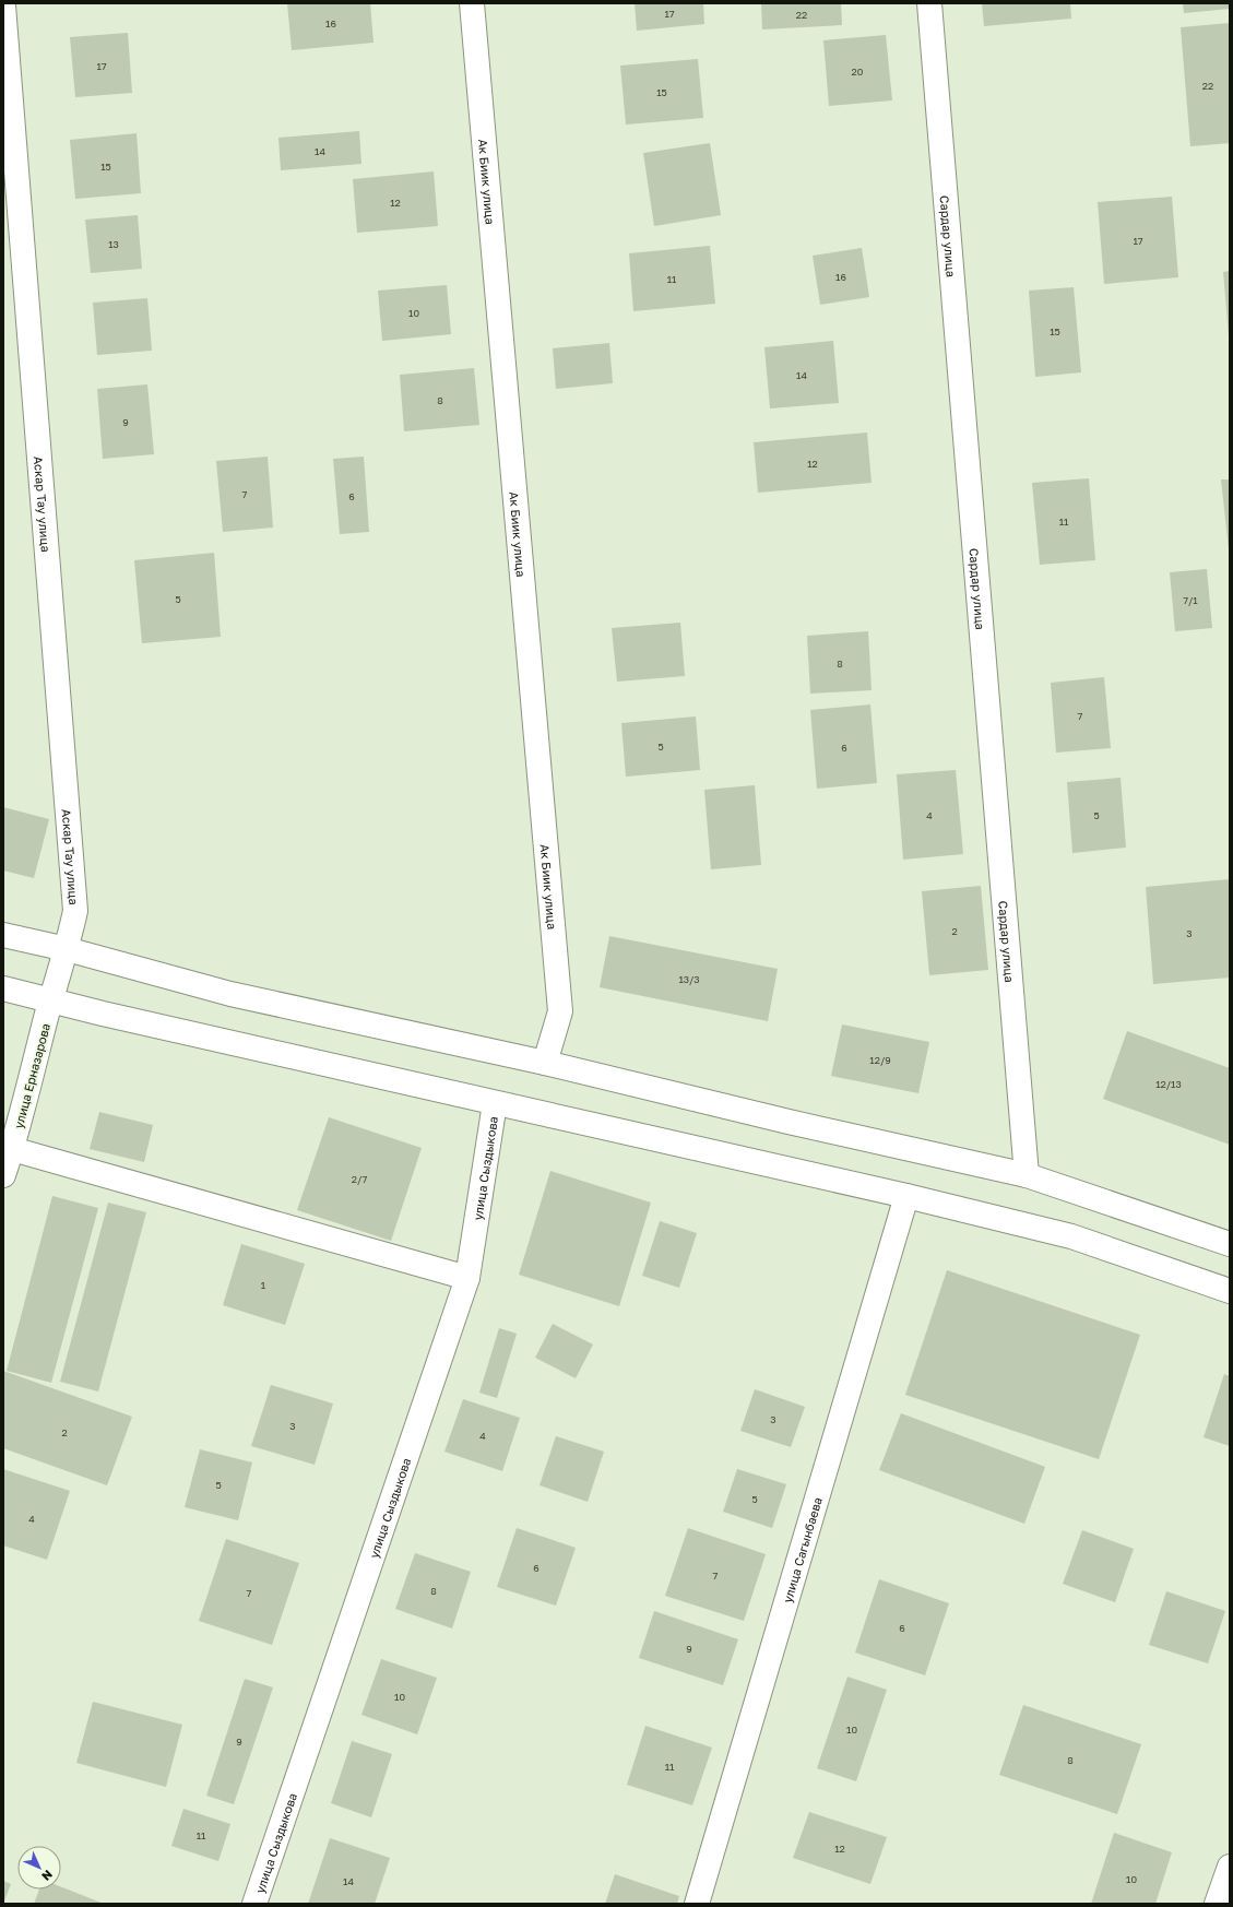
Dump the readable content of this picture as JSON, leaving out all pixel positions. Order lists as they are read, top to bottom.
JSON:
{
  "streets": {
    "main road": [
      "Ак Биик улица",
      "Сардар улица",
      "Аскар Тау улица",
      "улица Ерназарова",
      "улица Сыздыкова",
      "улица Сагынбаева"
    ]
  },
  "crossings": [
    ["Аскар Тау улица", "улица Ерназарова"]
  ],
  "house_numbers": [
    "17",
    "22",
    "16",
    "17",
    "20",
    "22",
    "15",
    "14",
    "15",
    "12",
    "17",
    "13",
    "16",
    "11",
    "10",
    "15",
    "14",
    "8",
    "9",
    "12",
    "7",
    "6",
    "11",
    "5",
    "7/1",
    "8",
    "7",
    "5",
    "6",
    "4",
    "5",
    "2",
    "3",
    "13/3",
    "12/9",
    "12/13",
    "2/7",
    "1",
    "3",
    "3",
    "2",
    "4",
    "5",
    "5",
    "4",
    "6",
    "7",
    "8",
    "7",
    "6",
    "9",
    "10",
    "10",
    "9",
    "8",
    "11",
    "11",
    "12",
    "10",
    "14"
  ],
  "north": "bottom right"
}
